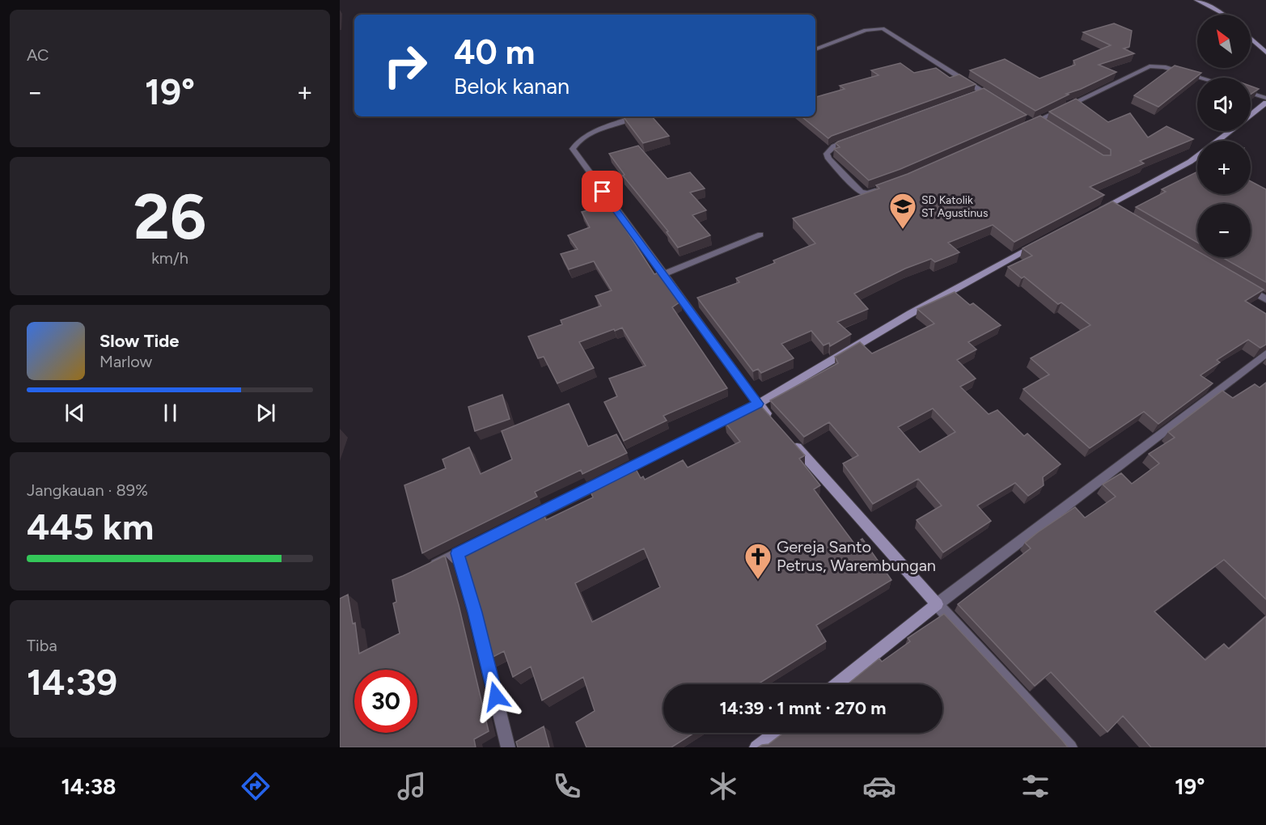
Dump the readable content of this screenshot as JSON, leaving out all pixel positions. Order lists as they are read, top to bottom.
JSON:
{
  "places": {
    "school or university": ["SD Katolik ST Agustinus"],
    "church": ["Gereja Santo Petrus, Warembungan"]
  },
  "north": "top left",
  "page": {
    "tile": [
      "AC",
      ["26", "km/h"],
      ["Jangkauan · 89%", "445 km"],
      ["Tiba", "14:39"]
    ],
    "map_buttons": ["+", "−"],
    "turn": ["40 m", "Belok kanan"],
    "heat": ["−", "19°", "+"],
    "song": ["Slow Tide", "Marlow"],
    "limit": "30",
    "trip": "14:39 · 1 mnt · 270 m",
    "tabs": ["14:38", "19°"]
  }
}
